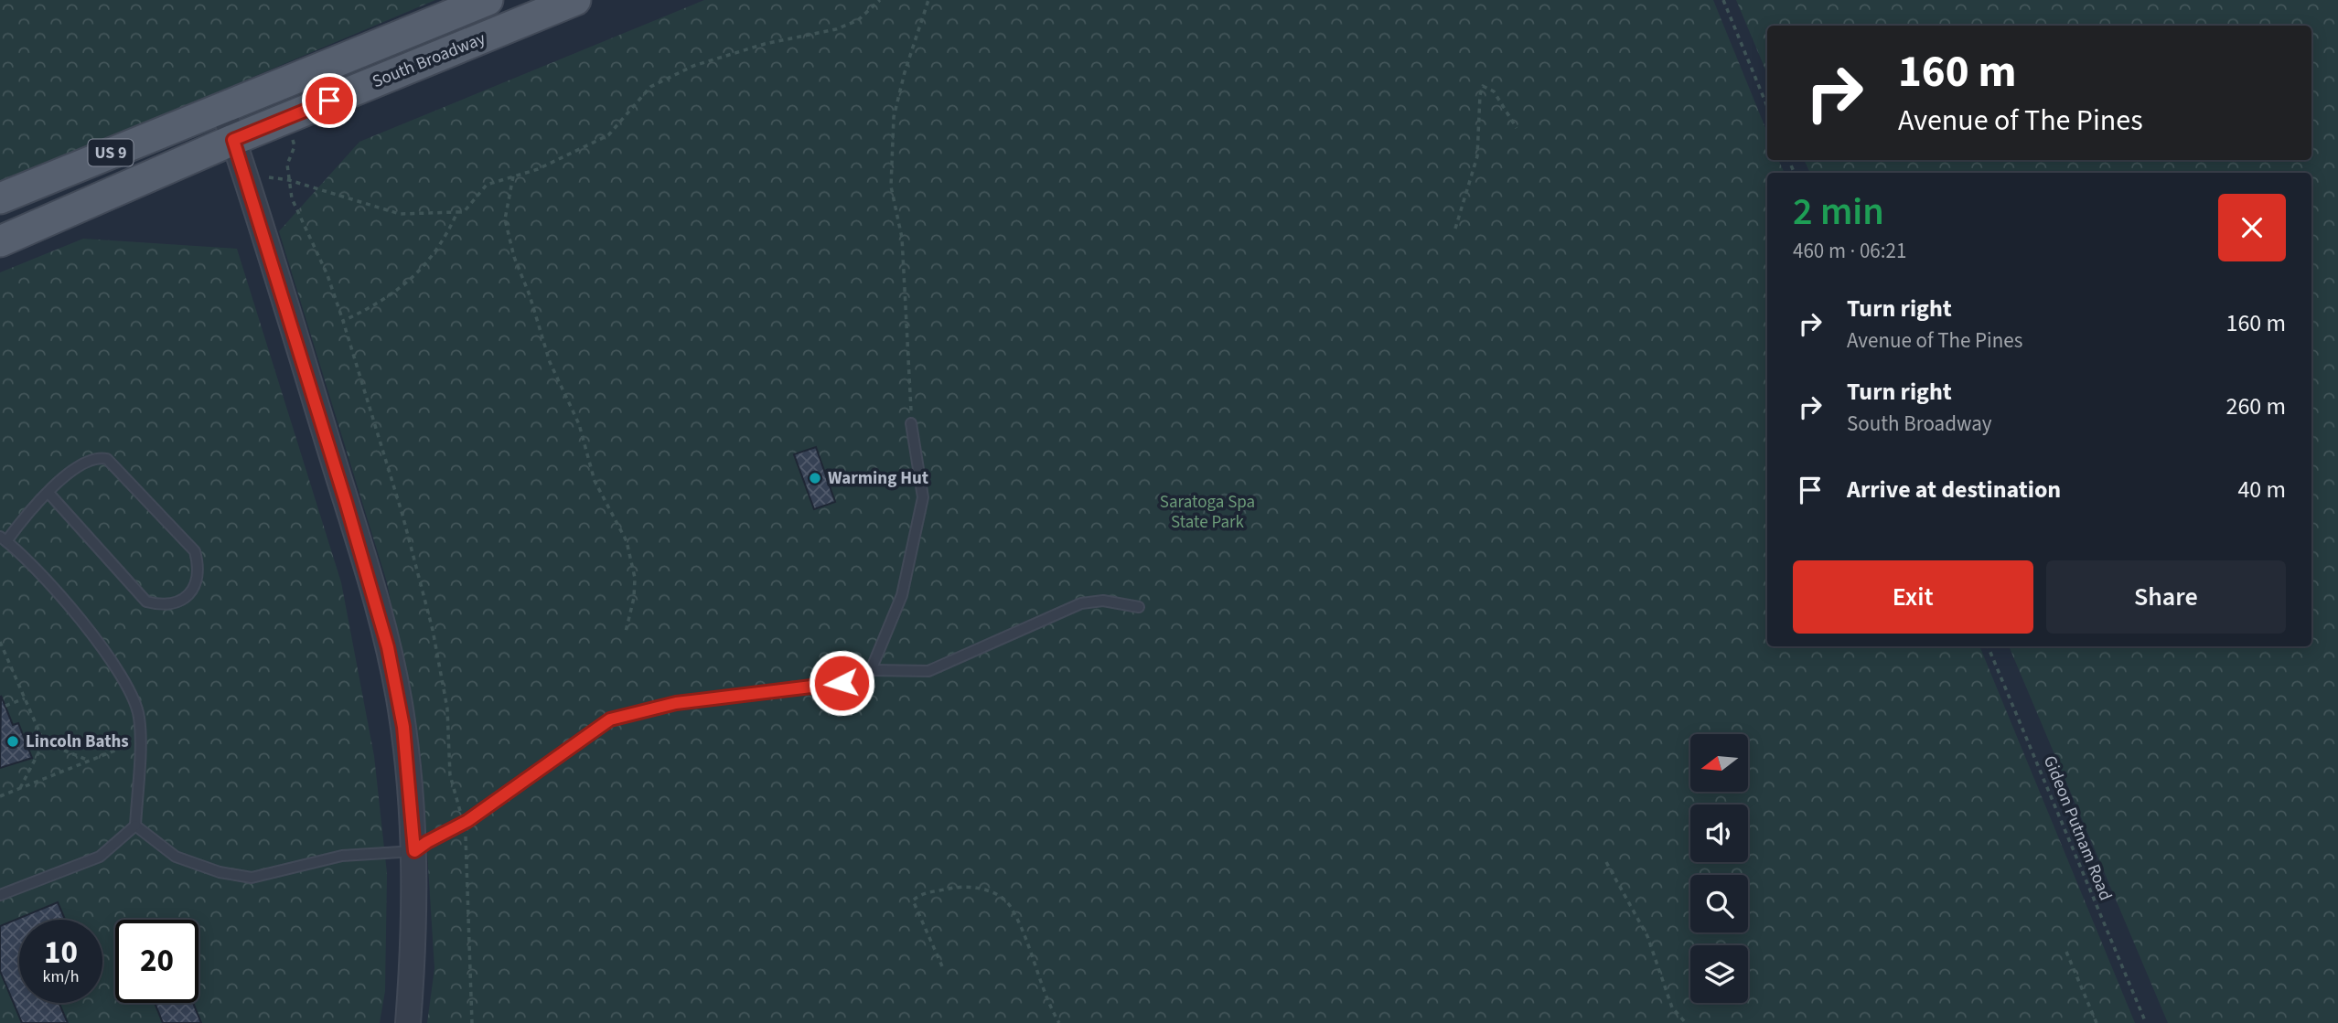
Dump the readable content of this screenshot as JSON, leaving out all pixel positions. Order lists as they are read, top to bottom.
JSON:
{
  "streets": {
    "main road": ["South Broadway", "US 9"],
    "path": ["Gideon Putnam Road"]
  },
  "parks": ["Saratoga Spa State Park"],
  "places": ["Warming Hut", "Lincoln Baths"],
  "north": "left",
  "page": {
    "turn": ["160 m", "Avenue of The Pines"],
    "heading": ["2 min", "460 m · 06:21"],
    "list": [
      {
        "name": "Turn right",
        "note": "Avenue of The Pines",
        "value": "160 m"
      },
      {
        "name": "Turn right",
        "note": "South Broadway",
        "value": "260 m"
      },
      {
        "name": "Arrive at destination",
        "value": "40 m"
      }
    ],
    "buttons": ["Exit", "Share"],
    "speed": "10 km/h",
    "limit": "20"
  }
}
